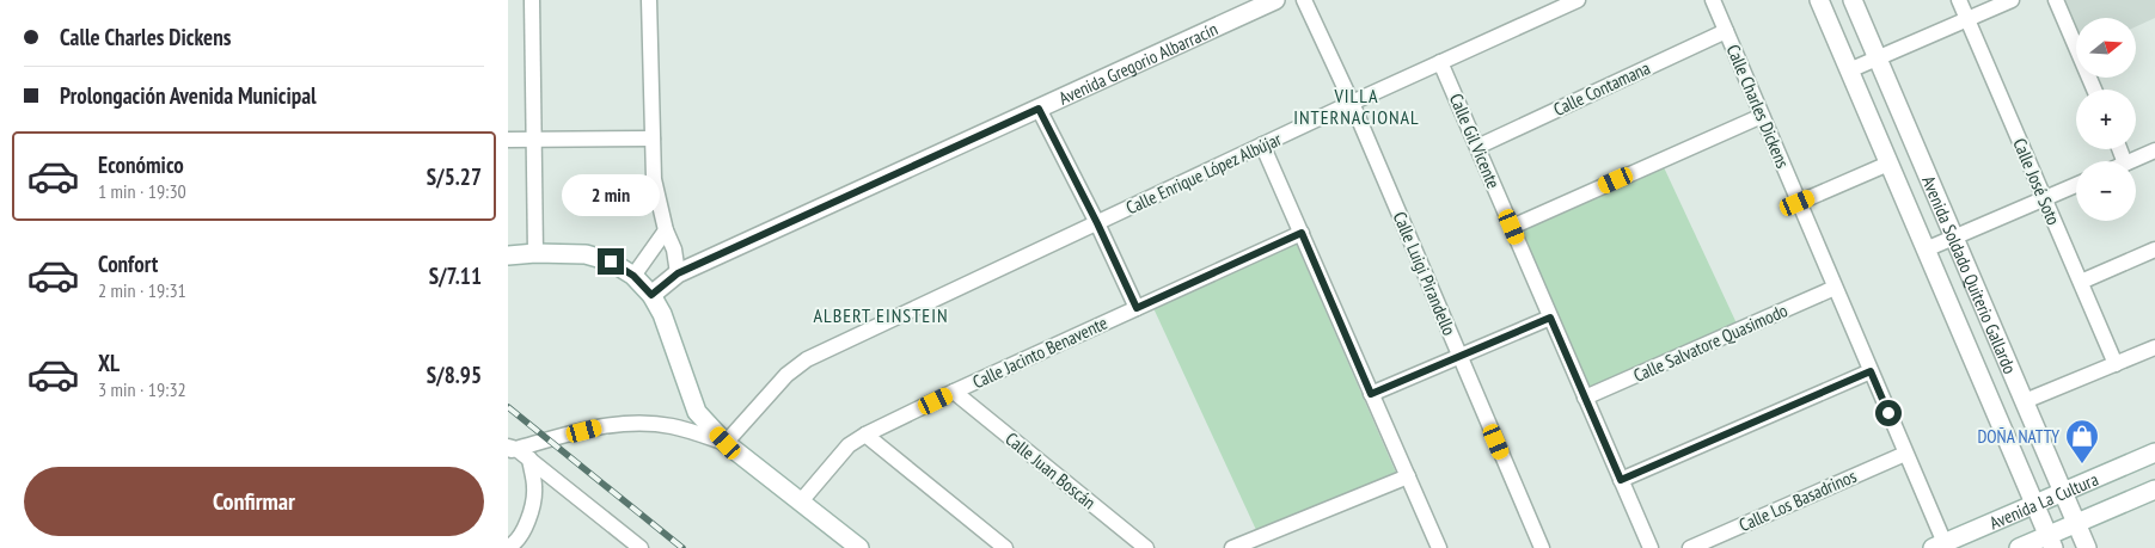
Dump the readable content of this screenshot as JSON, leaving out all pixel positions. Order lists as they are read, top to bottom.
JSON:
{
  "streets": {
    "street": [
      "Avenida Gregorio Albarracín",
      "Calle Contamana",
      "Calle Charles Dickens",
      "Calle Gil Vicente",
      "Calle Enrique López Albújar",
      "Calle José Soto",
      "Calle Luigi Pirandello",
      "Avenida Soldado Quiterio Gallardo",
      "Calle Salvatore Quasimodo",
      "Calle Jacinto Benavente",
      "Calle Juan Boscán",
      "Calle Los Basadrinos",
      "Avenida La Cultura"
    ]
  },
  "crossings": [
    ["Calle Contamana", "Calle Charles Dickens"],
    ["Calle Contamana", "Calle Gil Vicente"],
    ["Calle Charles Dickens", "Calle Salvatore Quasimodo"],
    ["Calle Charles Dickens", "Calle Los Basadrinos"],
    ["Calle Charles Dickens", "Avenida La Cultura"],
    ["Calle Gil Vicente", "Calle Enrique López Albújar"],
    ["Calle Gil Vicente", "Calle Salvatore Quasimodo"],
    ["Calle Enrique López Albújar", "Calle Luigi Pirandello"],
    ["Avenida Soldado Quiterio Gallardo", "Avenida La Cultura"],
    ["Calle Jacinto Benavente", "Calle Juan Boscán"]
  ],
  "districts": ["VILLA INTERNACIONAL", "ALBERT EINSTEIN"],
  "places": {
    "shop": ["DOÑA NATTY"]
  },
  "north": "right",
  "page": {
    "banner": ["Calle Charles Dickens", "Prolongación Avenida Municipal"],
    "map_buttons": ["+", "−"],
    "list": [
      {
        "name": "Económico",
        "note": "1 min · 19:30",
        "value": "S/5.27"
      },
      {
        "name": "Confort",
        "note": "2 min · 19:31",
        "value": "S/7.11"
      },
      {
        "name": "XL",
        "note": "3 min · 19:32",
        "value": "S/8.95"
      }
    ],
    "bubble": "2 min",
    "buttons": "Confirmar"
  }
}
